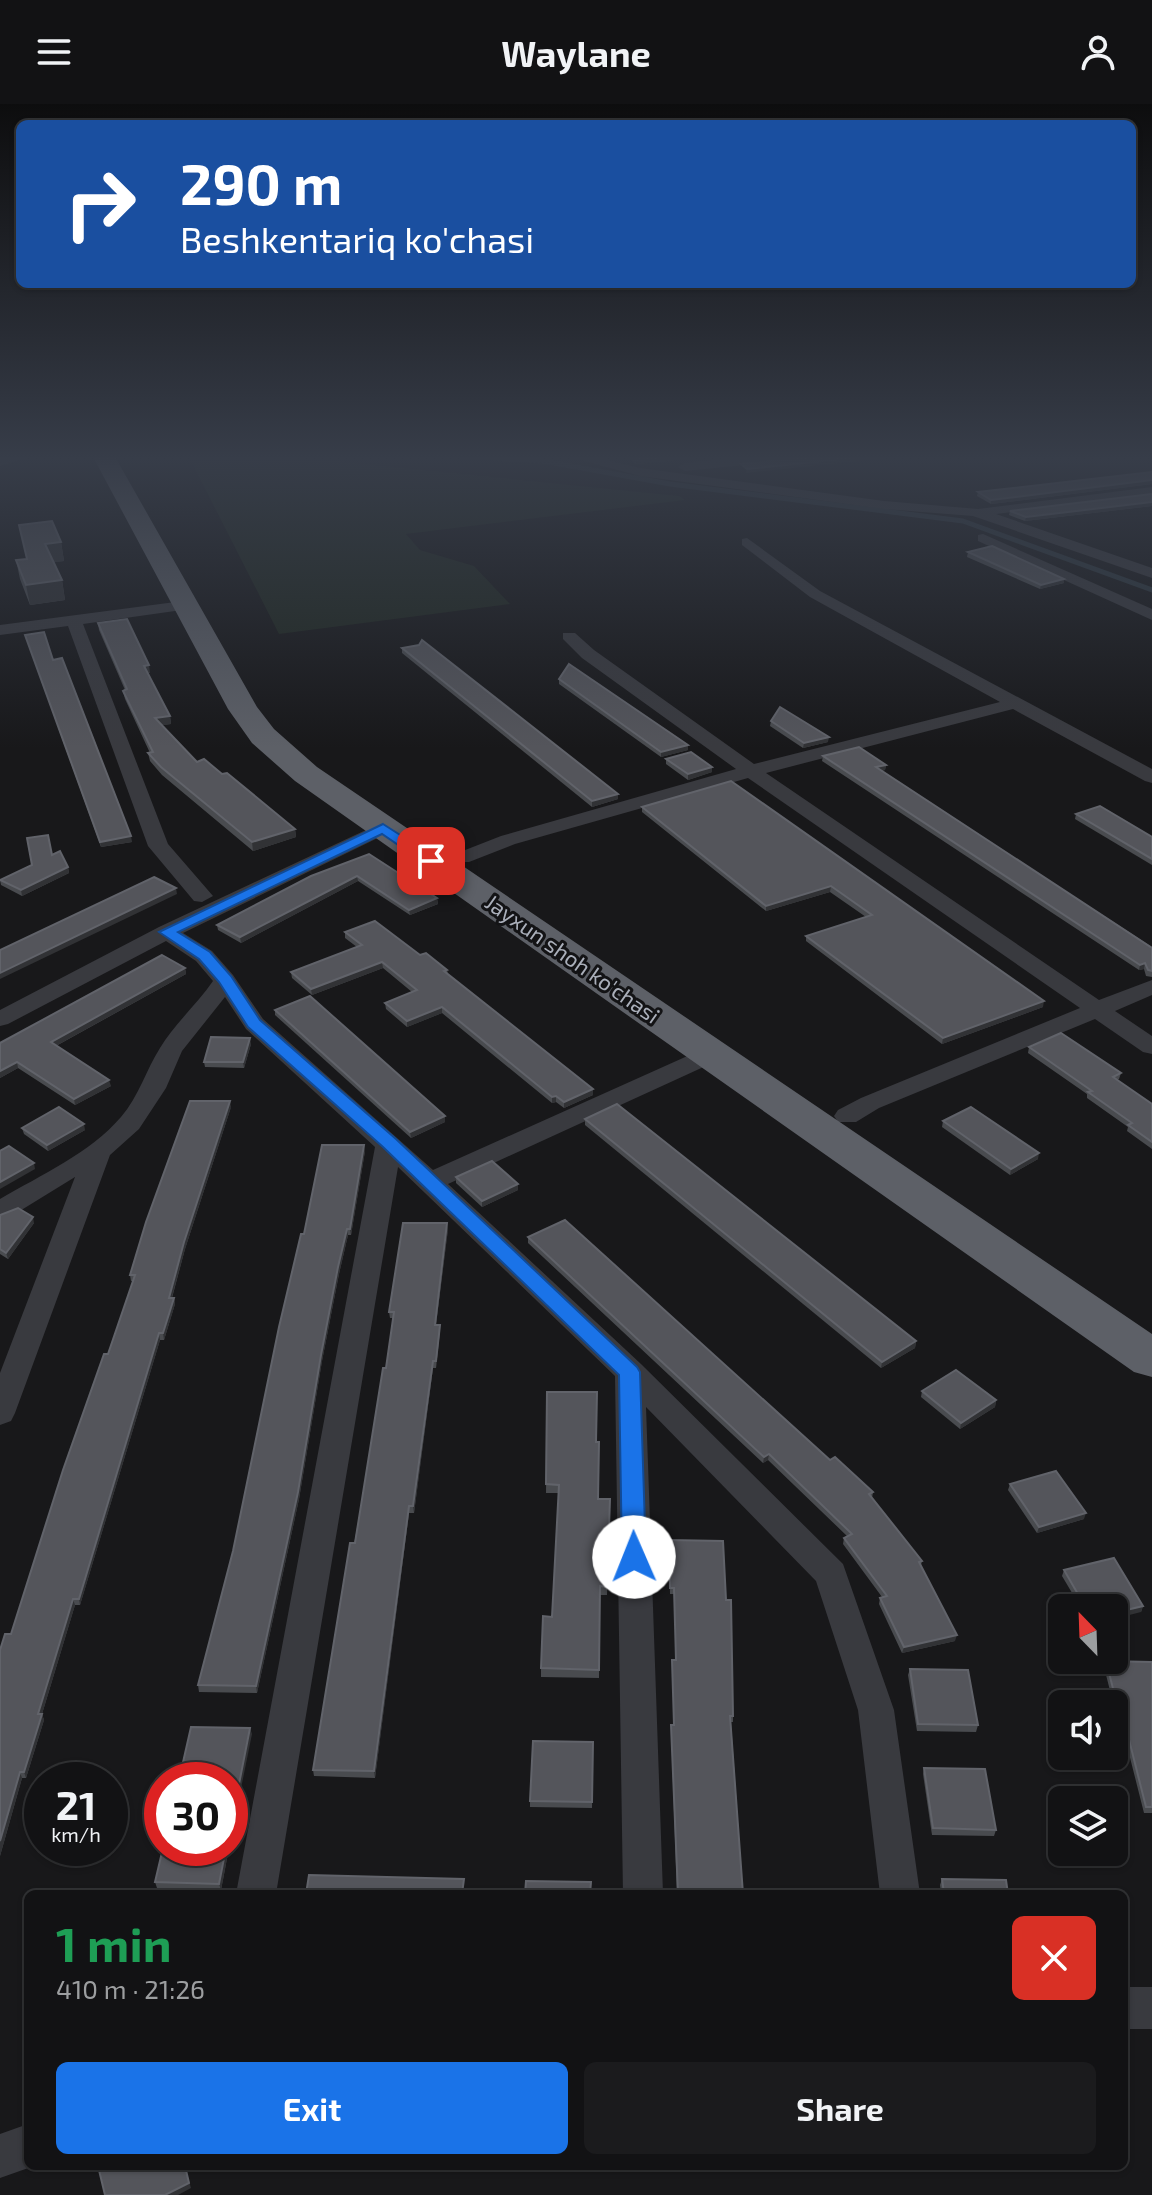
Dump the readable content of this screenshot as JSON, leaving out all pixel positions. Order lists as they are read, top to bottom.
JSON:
{
  "streets": {
    "highway": ["Jayxun shoh ko'chasi"]
  },
  "north": "top left",
  "page": {
    "header": "Waylane",
    "turn": ["290 m", "Beshkentariq ko'chasi"],
    "speed": "21 km/h",
    "limit": "30",
    "heading": ["1 min", "410 m · 21:26"],
    "buttons": ["Exit", "Share"]
  }
}
